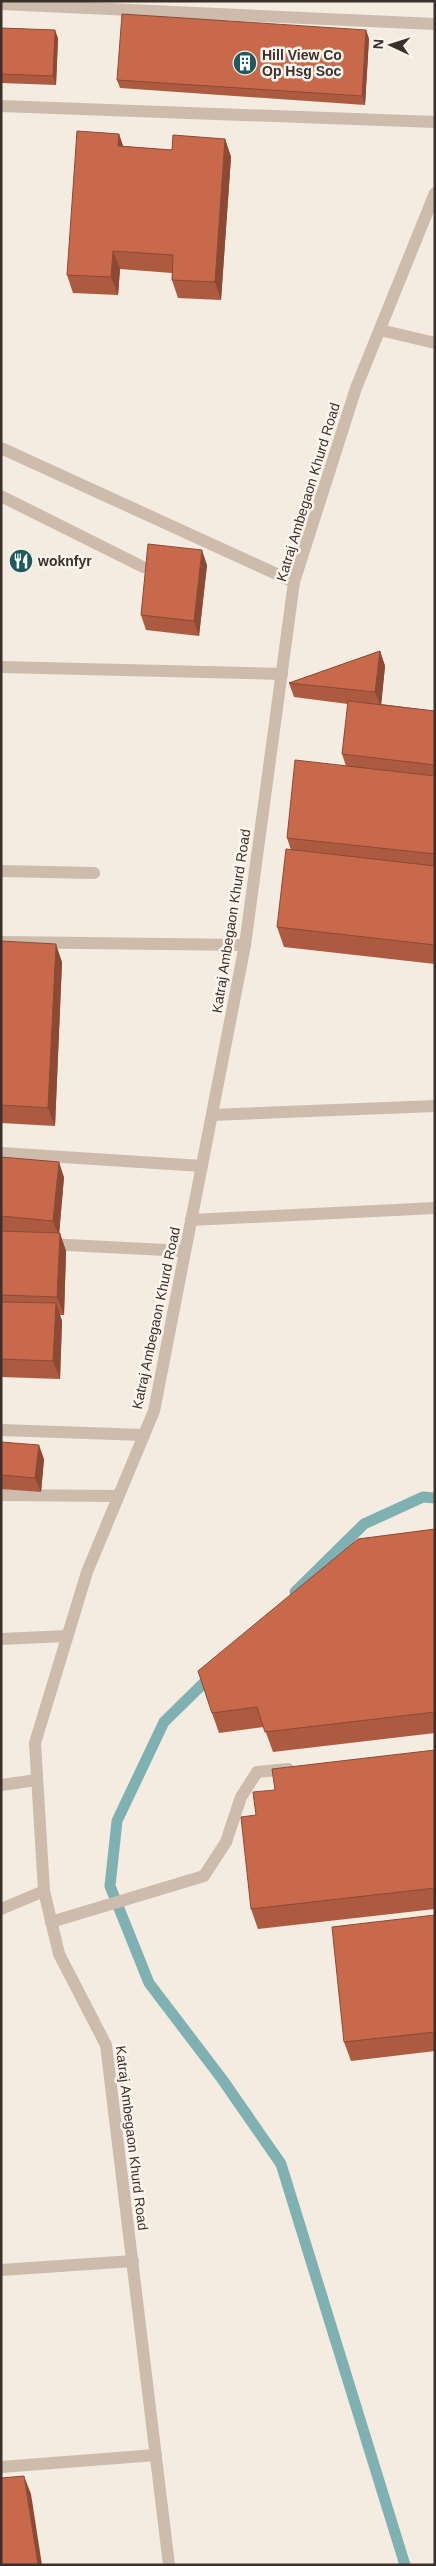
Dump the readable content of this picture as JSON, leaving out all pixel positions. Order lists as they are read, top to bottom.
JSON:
{
  "streets": {
    "street": ["Katraj Ambegaon Khurd Road"]
  },
  "places": {
    "building": ["Hill View Co Op Hsg Soc"],
    "restaurant": ["woknfyr"]
  },
  "north": "left"
}
